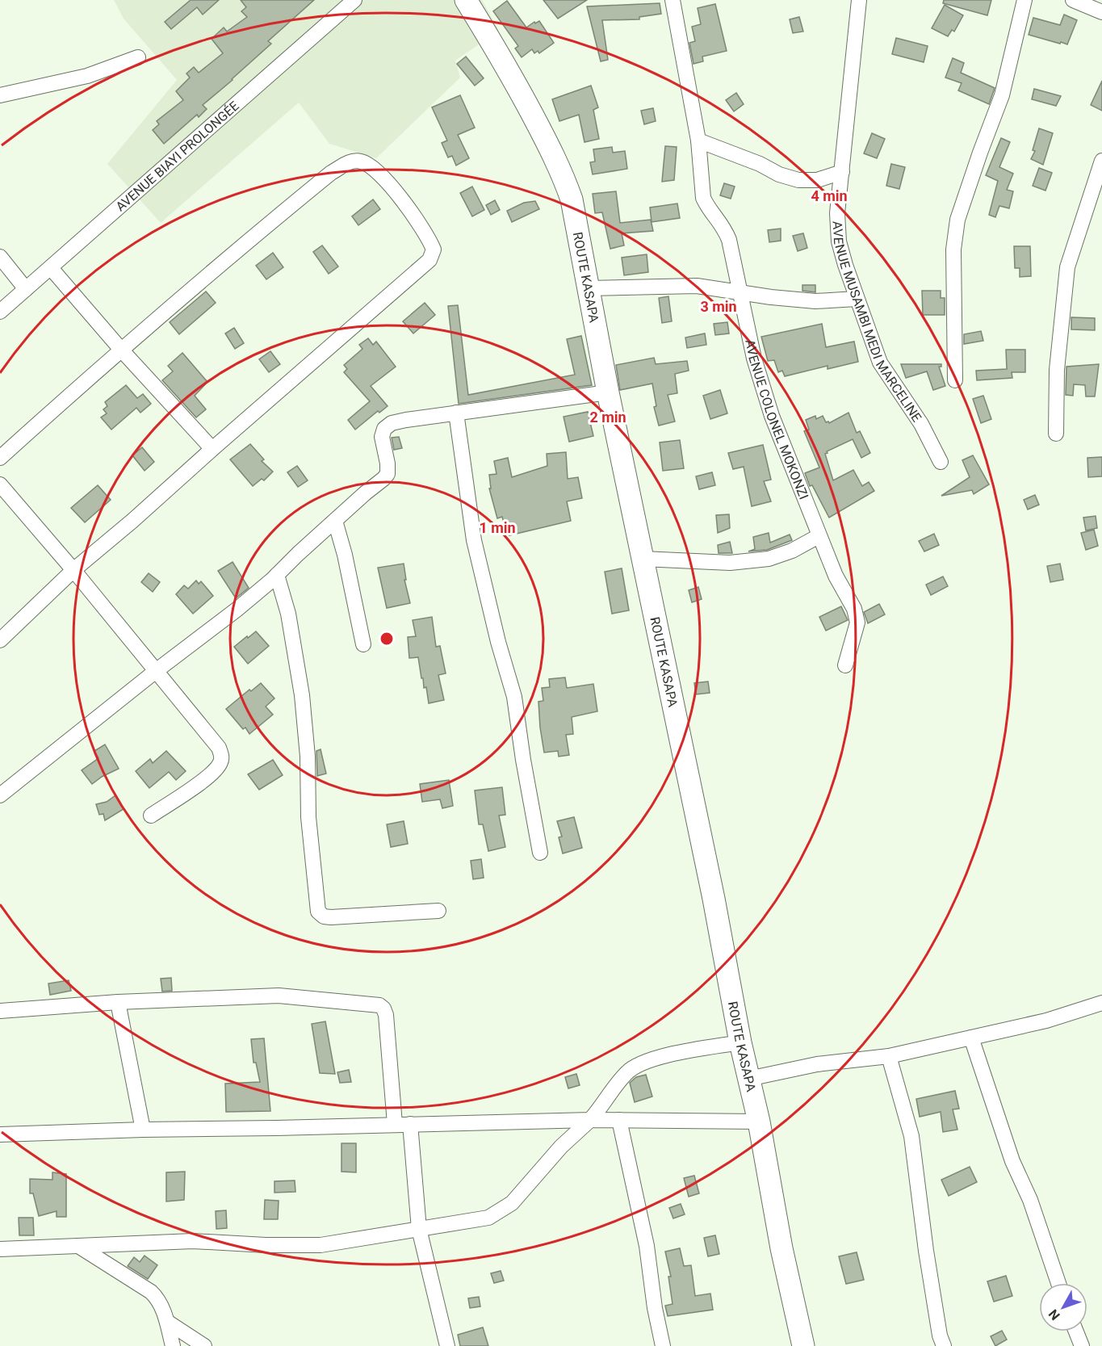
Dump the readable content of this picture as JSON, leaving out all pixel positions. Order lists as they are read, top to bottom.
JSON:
{
  "streets": {
    "main road": ["ROUTE KASAPA"],
    "street": ["AVENUE BIAYI PROLONGÉE", "AVENUE MUSAMBI MEDI MARCELINE", "AVENUE COLONEL MOKONZI"]
  },
  "north": "bottom left",
  "rings": [
    "4 min",
    "3 min",
    "2 min",
    "1 min"
  ]
}
